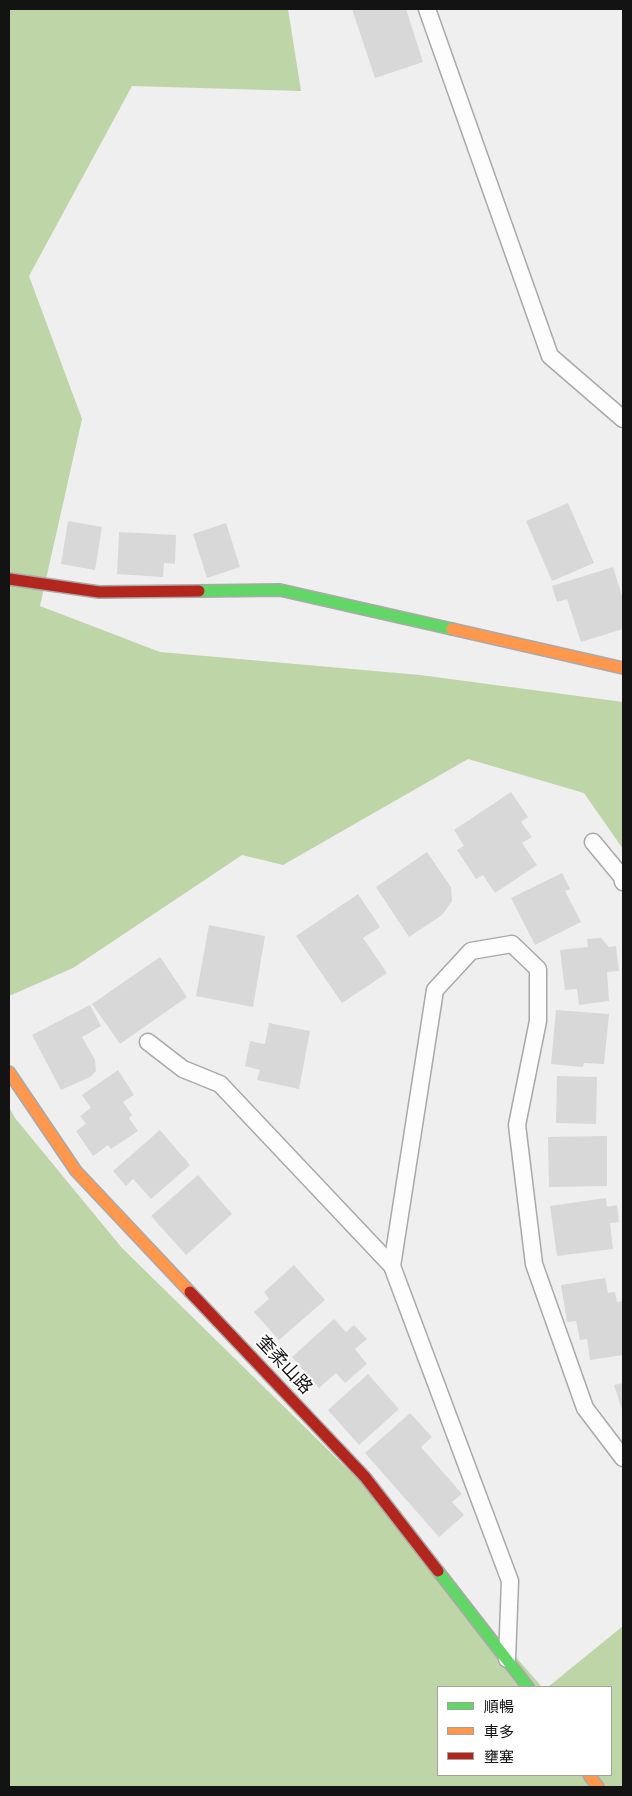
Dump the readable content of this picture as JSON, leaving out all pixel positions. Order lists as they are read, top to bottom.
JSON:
{
  "streets": {
    "street": ["奎柔山路"]
  },
  "legend": ["順暢", "車多", "壅塞"]
}
